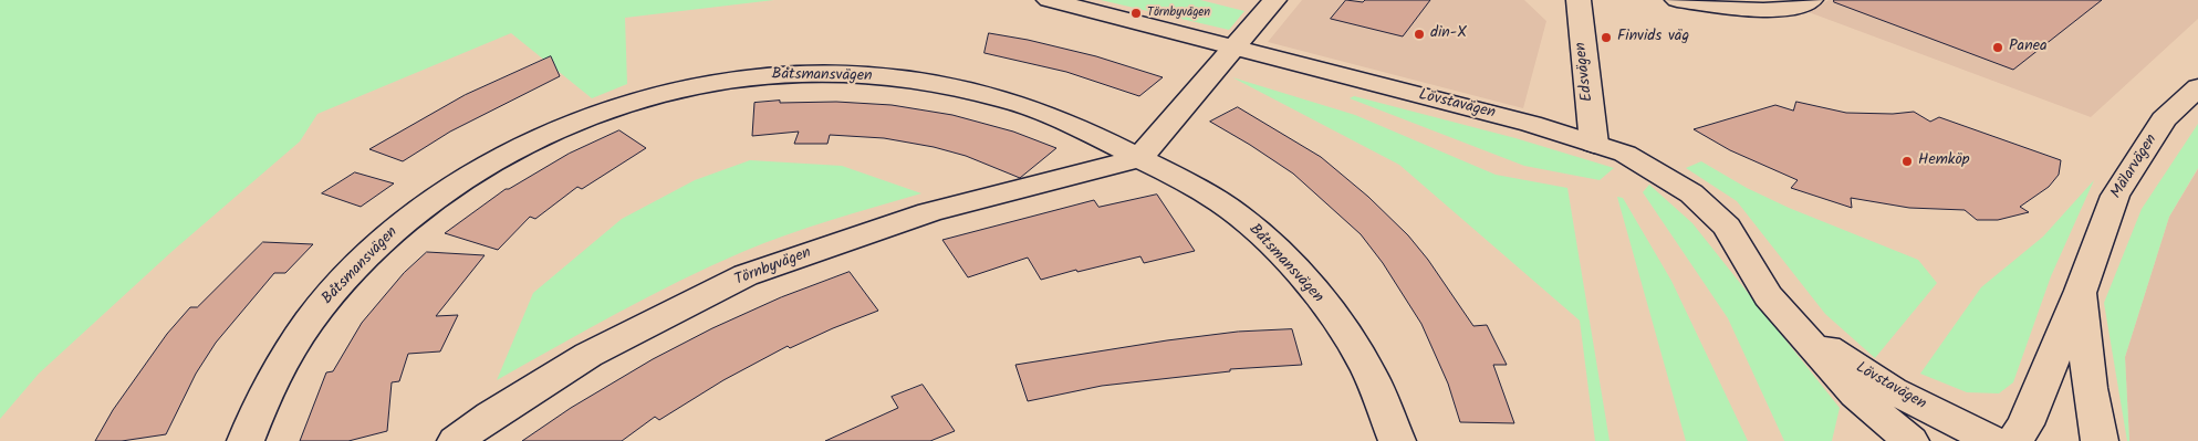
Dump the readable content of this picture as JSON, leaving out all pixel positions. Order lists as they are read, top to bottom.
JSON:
{
  "streets": {
    "street": [
      "Edsvägen",
      "Båtsmansvägen",
      "Lövstavägen",
      "Mälarvägen",
      "Törnbyvägen"
    ]
  },
  "crossings": [
    ["Edsvägen", "Lövstavägen"],
    ["Båtsmansvägen", "Törnbyvägen"],
    ["Lövstavägen", "Mälarvägen"]
  ],
  "places": [
    "Törnbyvägen",
    "din-X",
    "Finvids väg",
    "Panea",
    "Hemköp"
  ]
}
